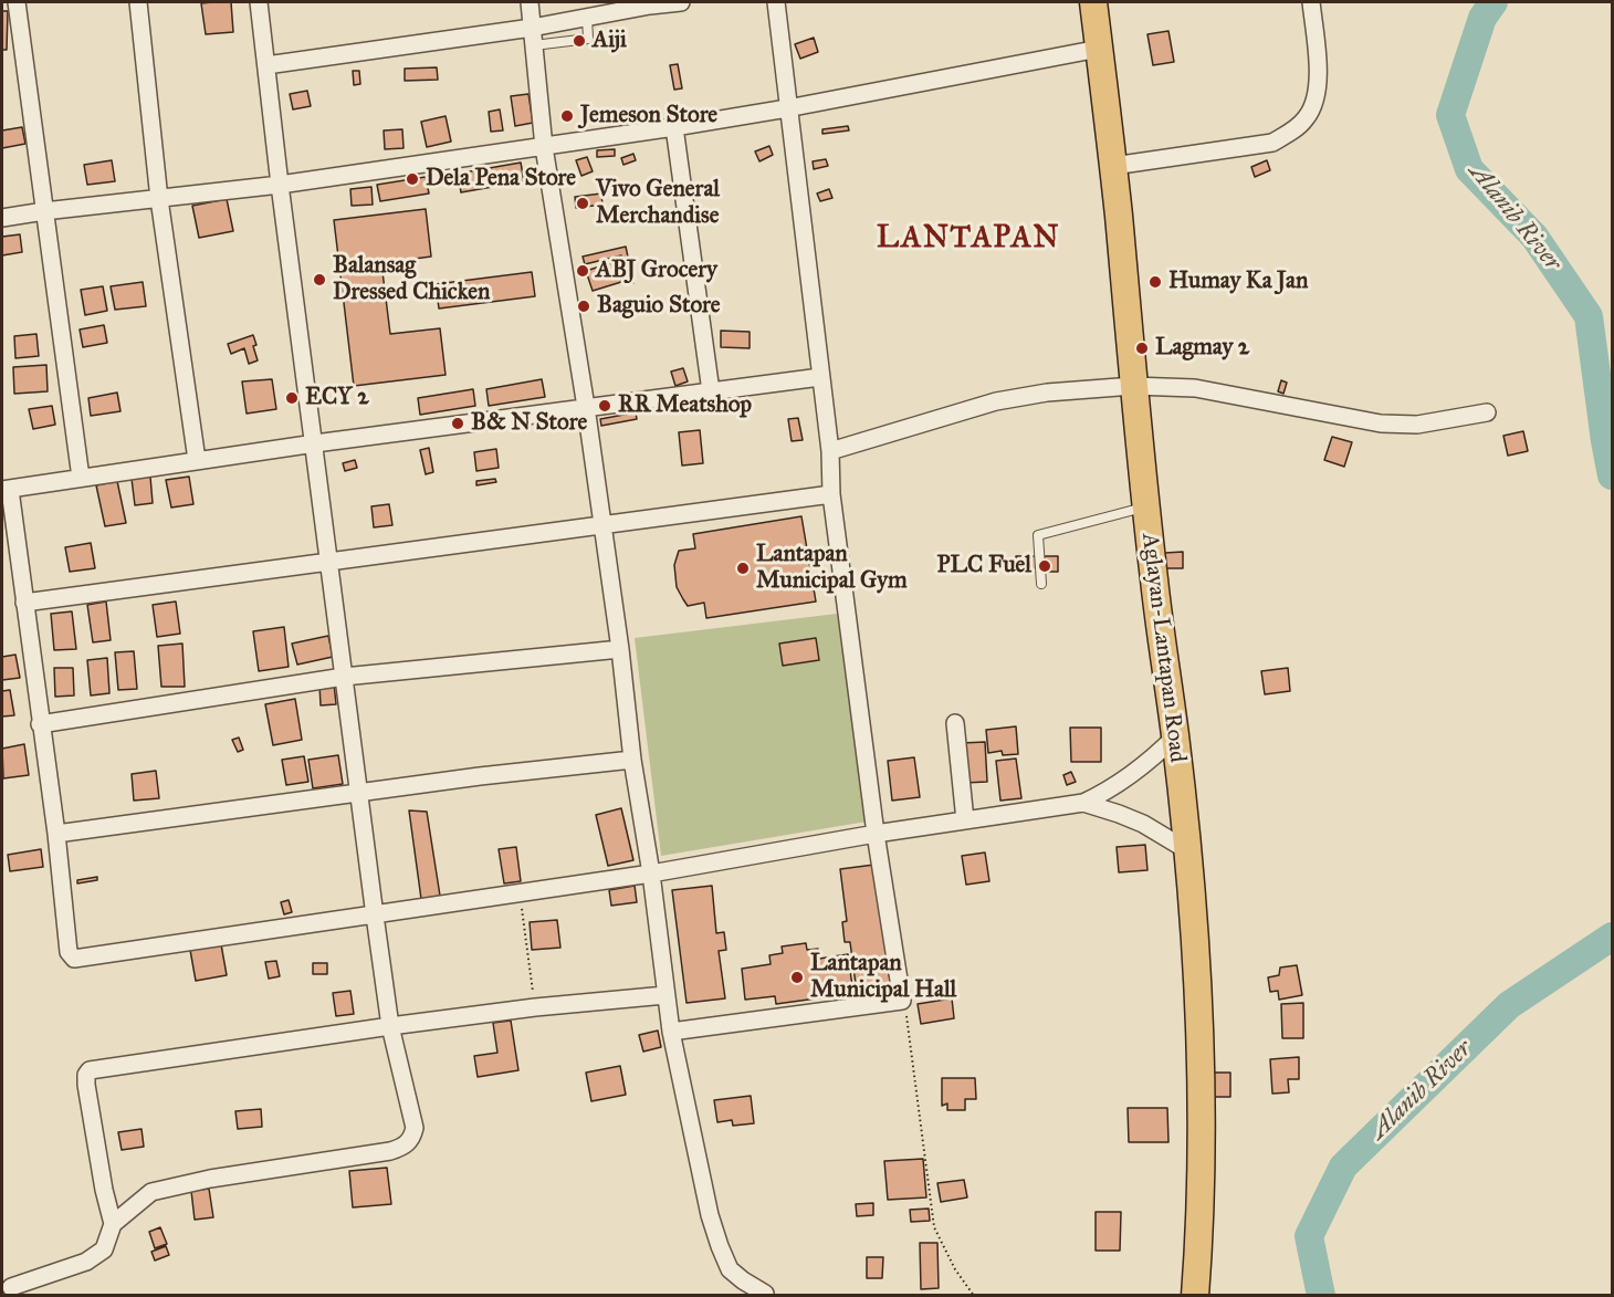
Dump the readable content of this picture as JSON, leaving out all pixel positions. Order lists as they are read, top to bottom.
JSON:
{
  "streets": {
    "main road": ["Aglayan-Lantapan Road"]
  },
  "districts": ["LANTAPAN"],
  "water": ["Alanib River"],
  "places": [
    "Aiji",
    "Jemeson Store",
    "Dela Pena Store",
    "Vivo General Merchandise",
    "ABJ Grocery",
    "Balansag Dressed Chicken",
    "Humay Ka Jan",
    "Baguio Store",
    "Lagmay 2",
    "ECY 2",
    "RR Meatshop",
    "B& N Store",
    "PLC Fuel",
    "Lantapan Municipal Gym",
    "Lantapan Municipal Hall"
  ]
}
